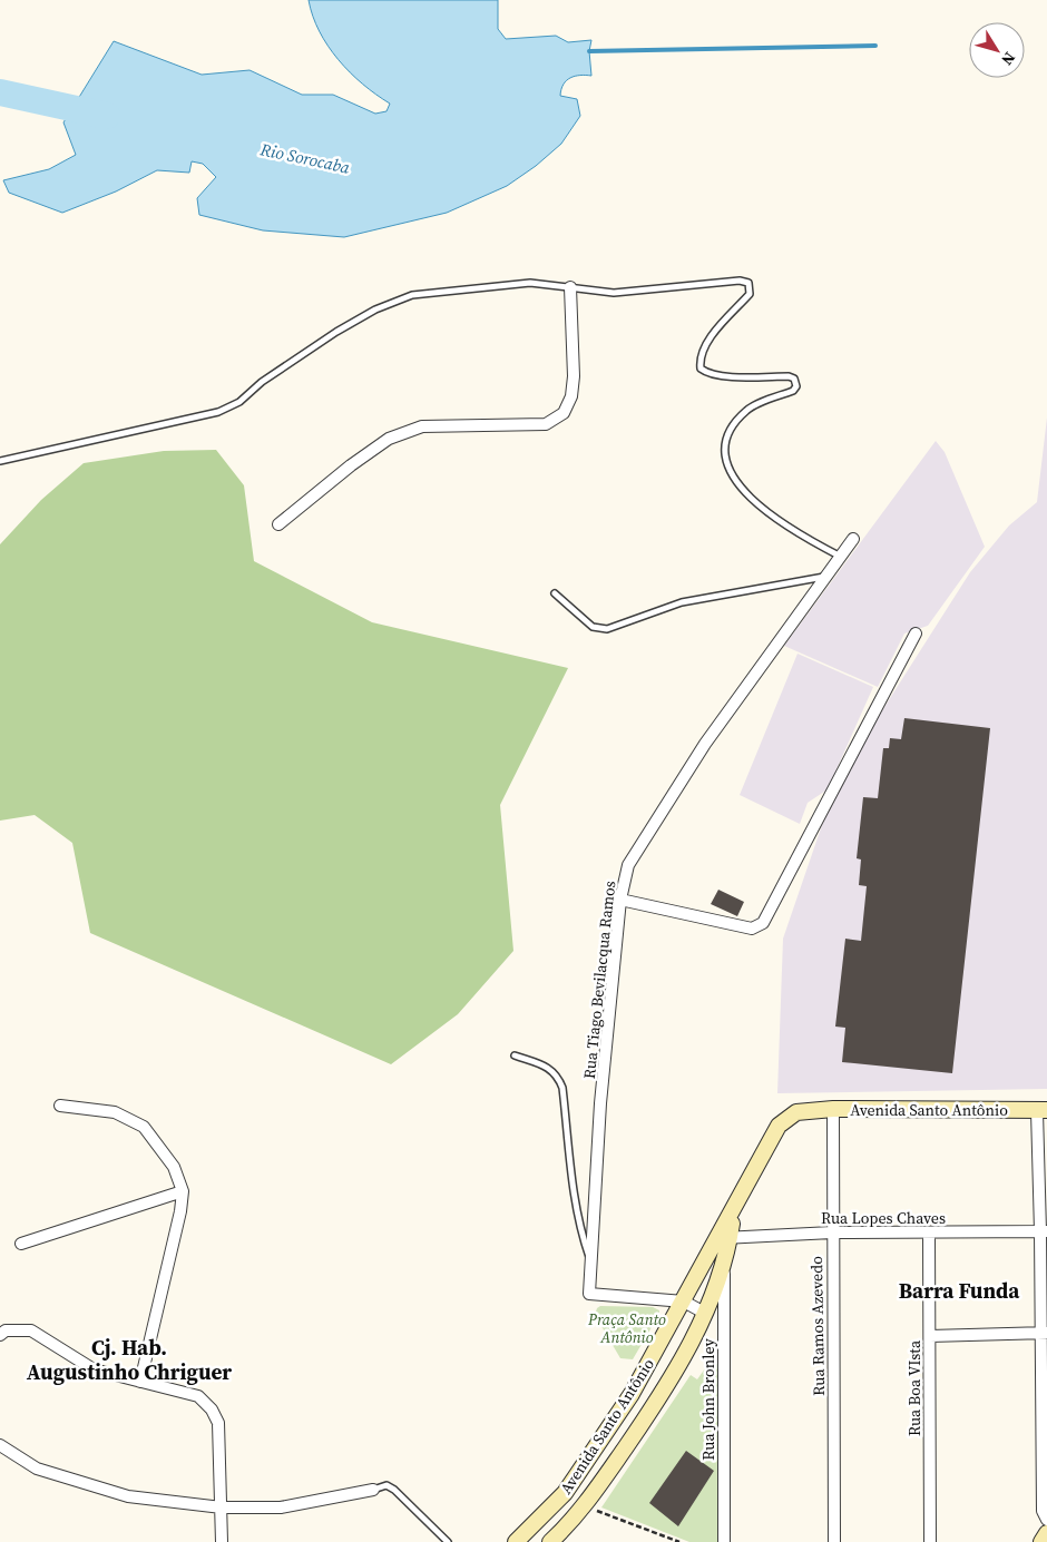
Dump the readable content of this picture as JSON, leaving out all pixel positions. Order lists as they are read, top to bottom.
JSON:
{
  "streets": {
    "main road": ["Avenida Santo Antônio"],
    "street": [
      "Rua Tiago Bevilacqua Ramos",
      "Rua Lopes Chaves",
      "Rua Ramos Azevedo",
      "Rua Boa VIsta",
      "Rua John Bronley"
    ]
  },
  "crossings": [
    ["Rua Tiago Bevilacqua Ramos", "Avenida Santo Antônio"],
    ["Avenida Santo Antônio", "Rua Lopes Chaves"],
    ["Avenida Santo Antônio", "Rua Ramos Azevedo"],
    ["Avenida Santo Antônio", "Rua John Bronley"],
    ["Rua Lopes Chaves", "Rua Ramos Azevedo"],
    ["Rua Lopes Chaves", "Rua Boa VIsta"]
  ],
  "districts": ["Barra Funda", "Cj. Hab. Augustinho Chriguer"],
  "water": ["Rio Sorocaba"],
  "parks": ["Praça Santo Antônio"],
  "north": "bottom right"
}
